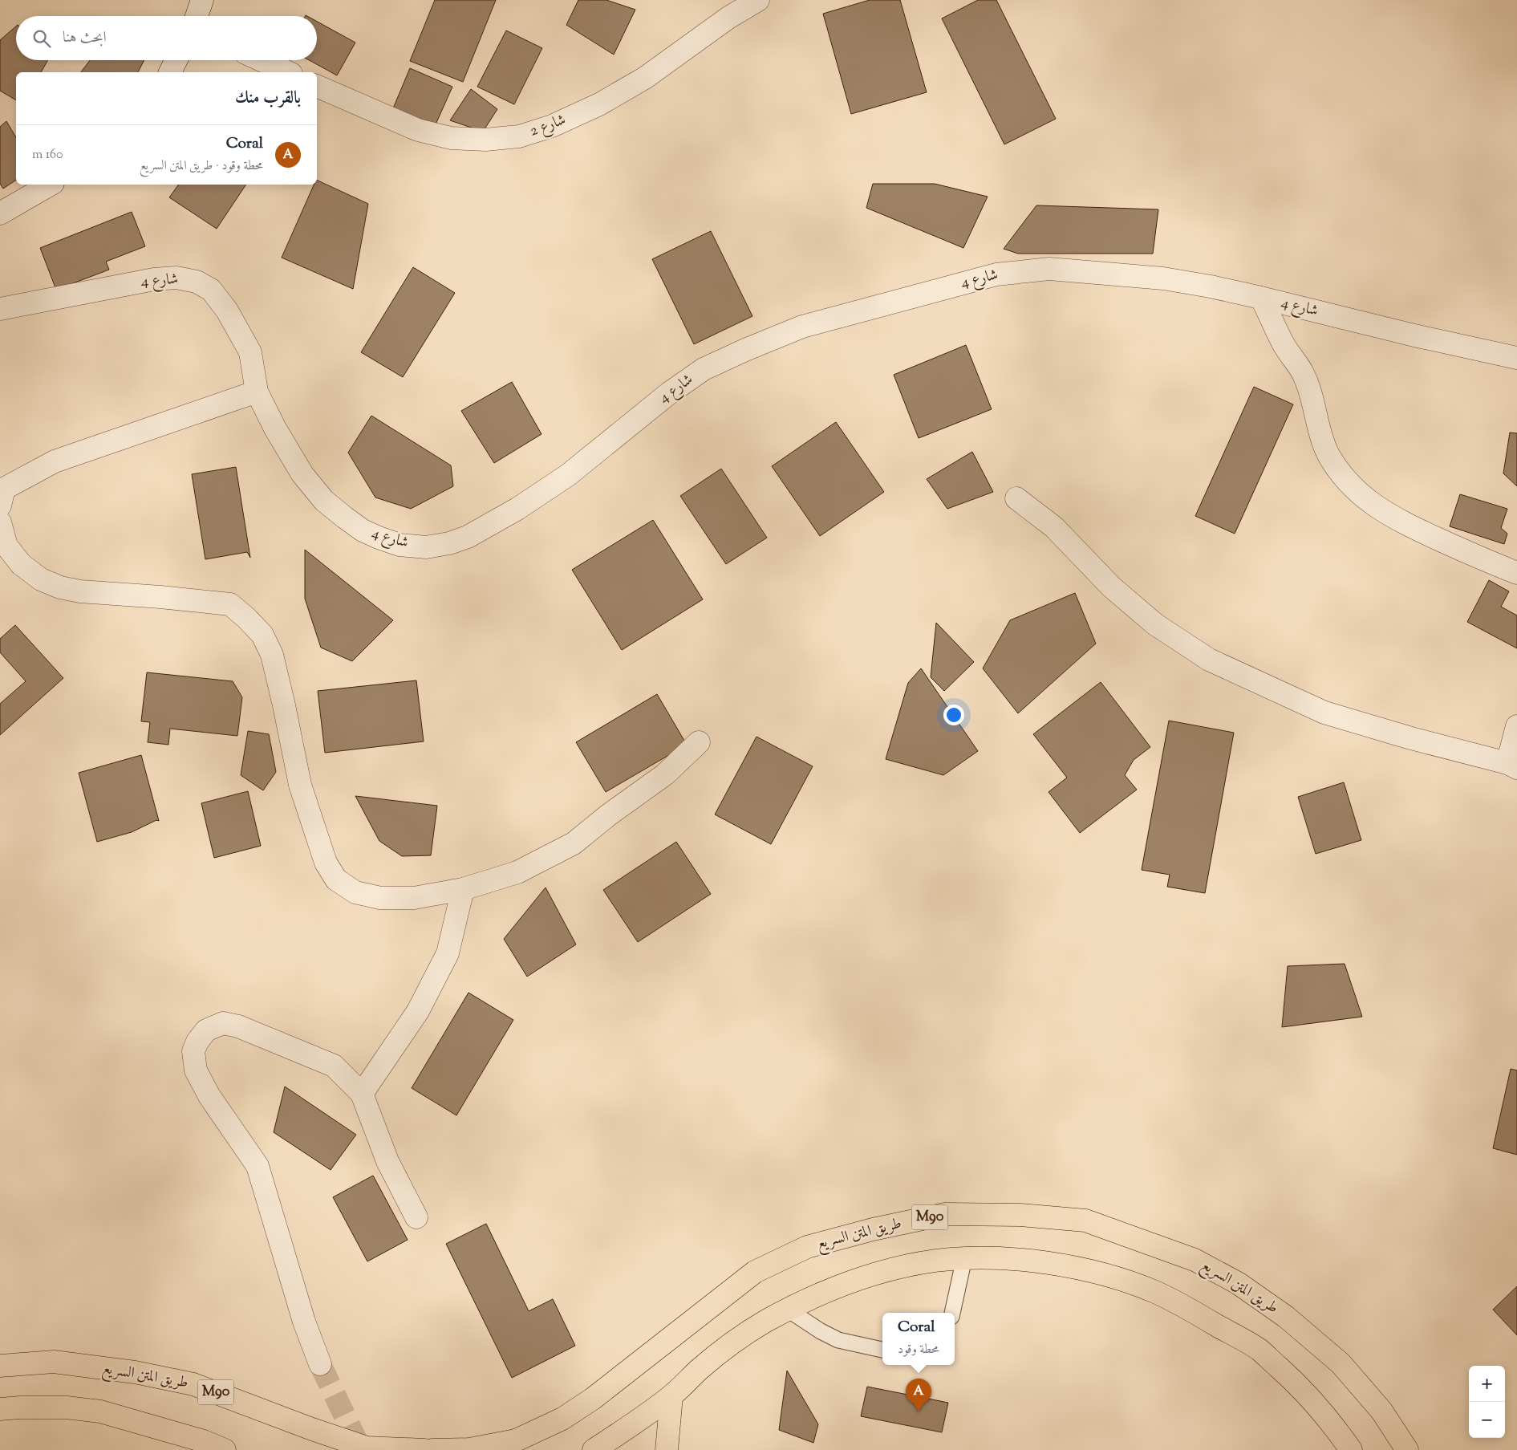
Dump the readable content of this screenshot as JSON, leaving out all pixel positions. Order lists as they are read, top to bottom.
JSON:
{
  "streets": {
    "highway": ["M90", "طريق المتن السريع"],
    "street": ["شارع 2", "شارع 4"]
  },
  "page": {
    "search": "ابحث هنا",
    "heading": "بالقرب منك",
    "list": [
      {
        "mark": "A",
        "name": "Coral",
        "note": "محطة وقود · طريق المتن السريع",
        "value": "160 m"
      }
    ],
    "popup": ["Coral", "محطة وقود"],
    "map_buttons": ["+", "−"],
    "pins": "A"
  }
}
